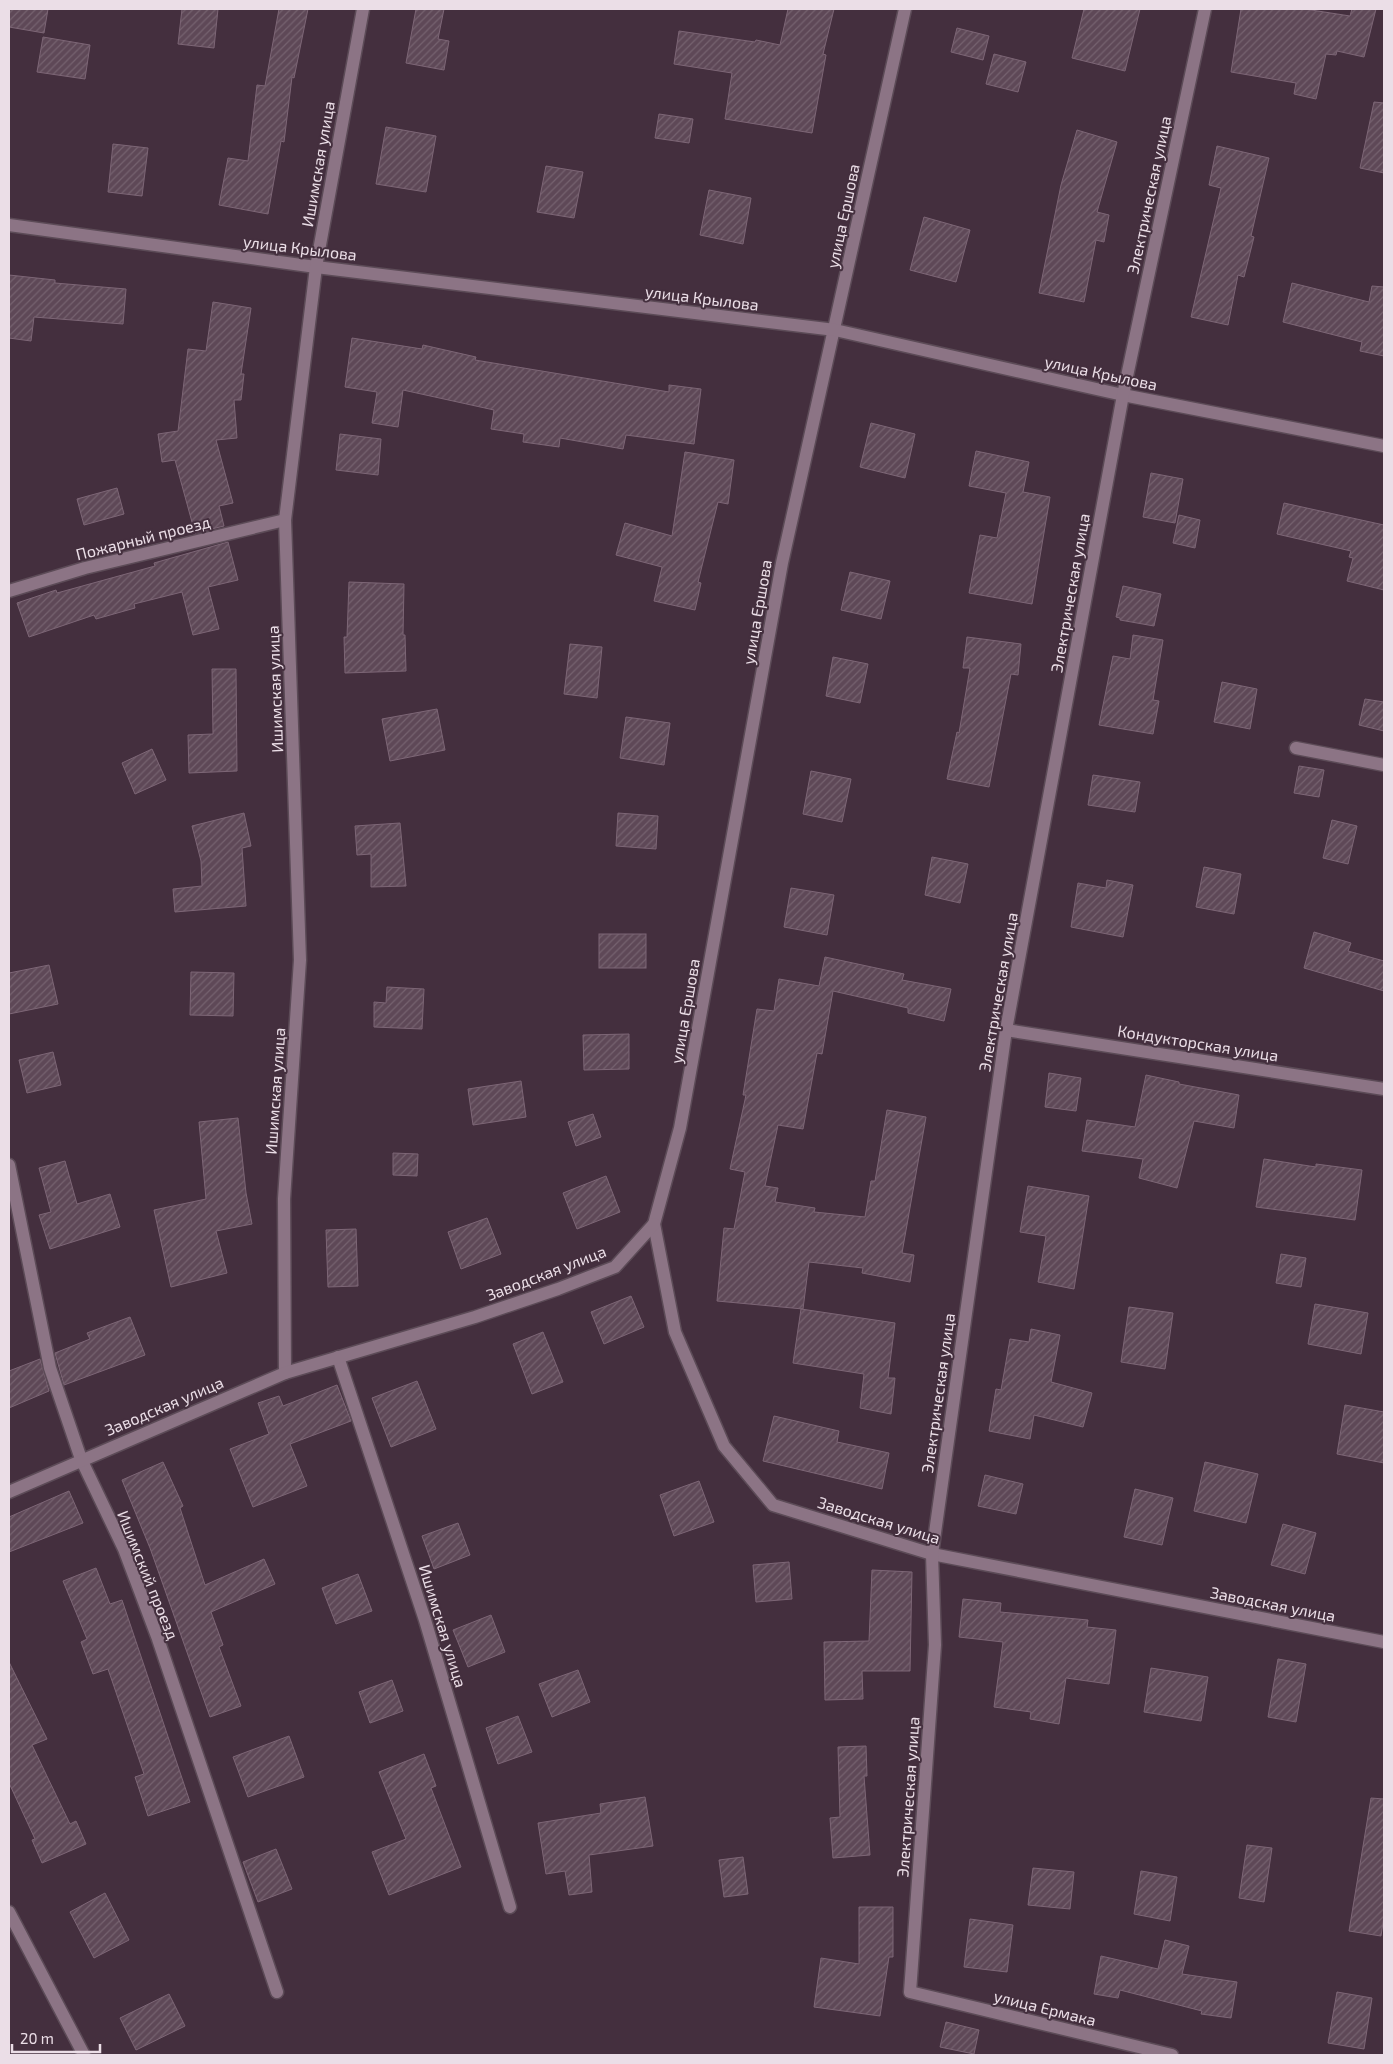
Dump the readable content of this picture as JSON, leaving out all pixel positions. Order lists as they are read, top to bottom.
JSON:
{
  "streets": {
    "street": [
      "Ишимская улица",
      "Электрическая улица",
      "улица Ершова",
      "улица Крылова",
      "Пожарный проезд",
      "Кондукторская улица",
      "Заводская улица",
      "Ишимский проезд",
      "улица Ермака"
    ]
  },
  "crossings": [
    ["Ишимская улица", "улица Крылова"],
    ["Ишимская улица", "Пожарный проезд"],
    ["Ишимская улица", "Заводская улица"],
    ["Электрическая улица", "улица Крылова"],
    ["Электрическая улица", "Кондукторская улица"],
    ["Электрическая улица", "Заводская улица"],
    ["Электрическая улица", "улица Ермака"],
    ["улица Ершова", "улица Крылова"],
    ["улица Ершова", "Заводская улица"],
    ["Заводская улица", "Ишимский проезд"]
  ],
  "scale_bar": "20 m"
}
